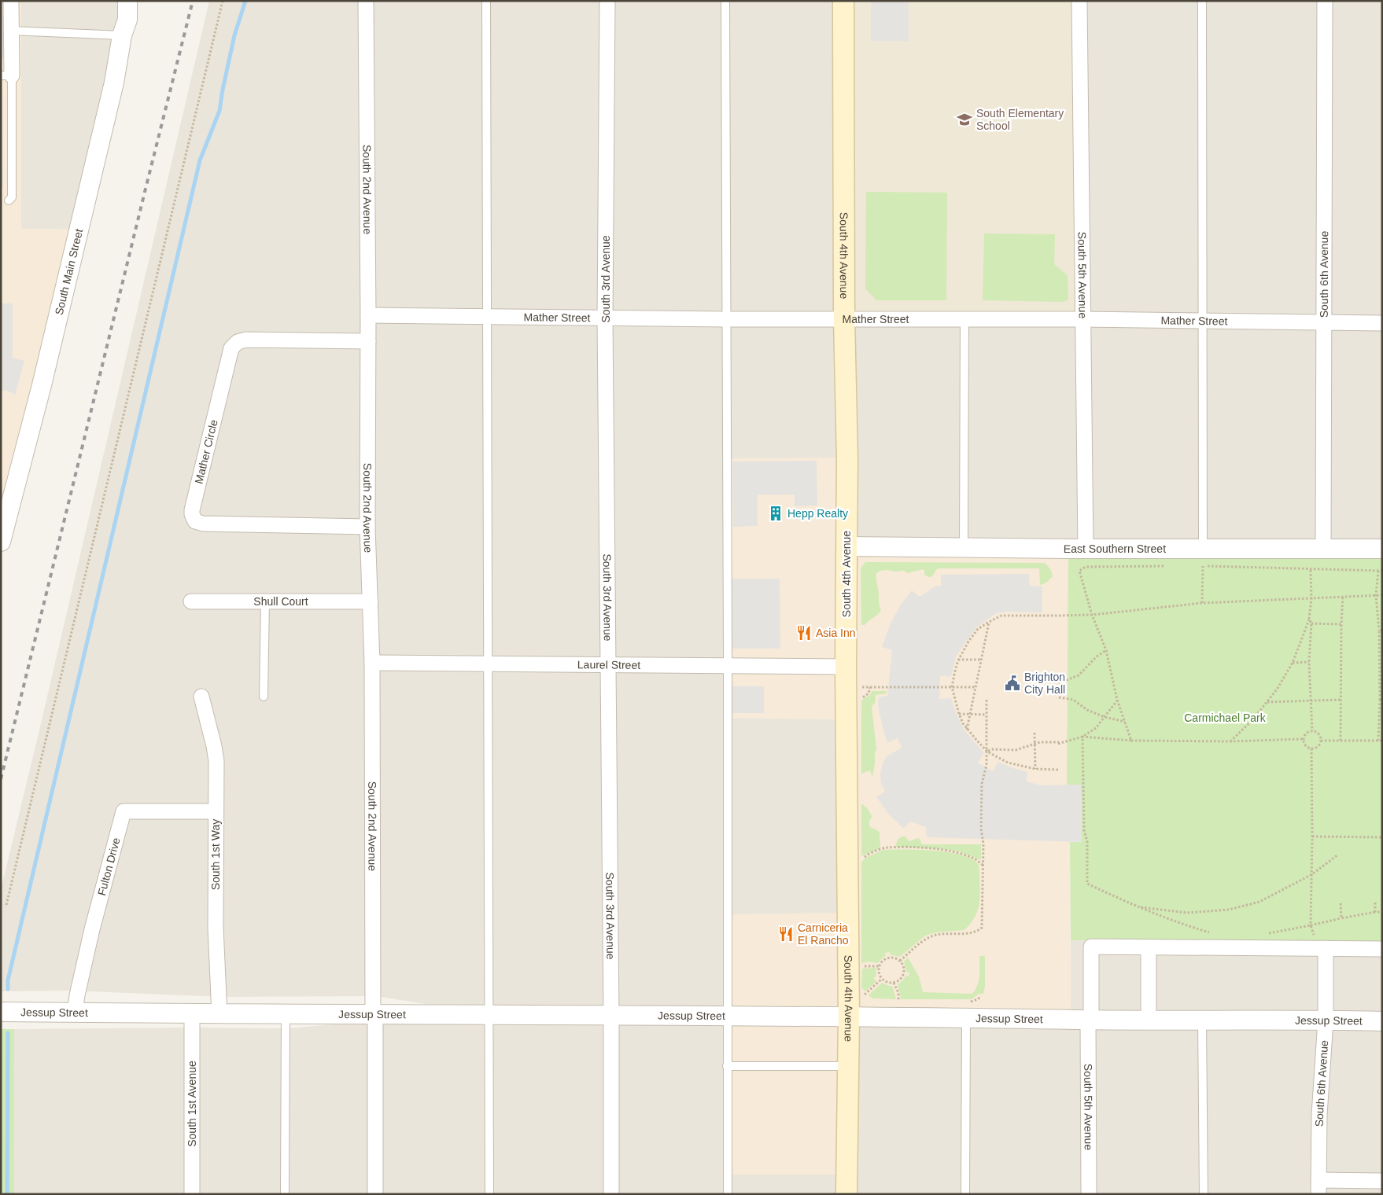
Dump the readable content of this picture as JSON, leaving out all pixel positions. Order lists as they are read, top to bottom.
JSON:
{
  "streets": {
    "main road": ["South 4th Avenue"],
    "street": [
      "South 2nd Avenue",
      "South Main Street",
      "South 5th Avenue",
      "South 6th Avenue",
      "South 3rd Avenue",
      "Mather Street",
      "Mather Circle",
      "East Southern Street",
      "Shull Court",
      "Laurel Street",
      "South 1st Way",
      "Fulton Drive",
      "Jessup Street",
      "South 1st Avenue"
    ]
  },
  "crossings": [
    ["South 2nd Avenue", "Mather Street"],
    ["South 2nd Avenue", "Mather Circle"],
    ["South 2nd Avenue", "Shull Court"],
    ["South 2nd Avenue", "Laurel Street"],
    ["South 2nd Avenue", "Jessup Street"],
    ["South 4th Avenue", "Mather Street"],
    ["South 4th Avenue", "East Southern Street"],
    ["South 4th Avenue", "Laurel Street"],
    ["South 4th Avenue", "Jessup Street"],
    ["South 5th Avenue", "Mather Street"],
    ["South 5th Avenue", "East Southern Street"],
    ["South 5th Avenue", "Jessup Street"],
    ["South 6th Avenue", "Mather Street"],
    ["South 6th Avenue", "East Southern Street"],
    ["South 6th Avenue", "Jessup Street"],
    ["South 3rd Avenue", "Mather Street"],
    ["South 3rd Avenue", "Laurel Street"],
    ["South 3rd Avenue", "Jessup Street"],
    ["South 1st Way", "Fulton Drive"],
    ["South 1st Way", "Jessup Street"],
    ["Fulton Drive", "Jessup Street"],
    ["Jessup Street", "South 1st Avenue"]
  ],
  "parks": ["Carmichael Park"],
  "places": {
    "school or university": ["South Elementary School"],
    "building": ["Hepp Realty"],
    "restaurant": ["Asia Inn", "Carniceria El Rancho"],
    "public building": ["Brighton City Hall"]
  }
}
